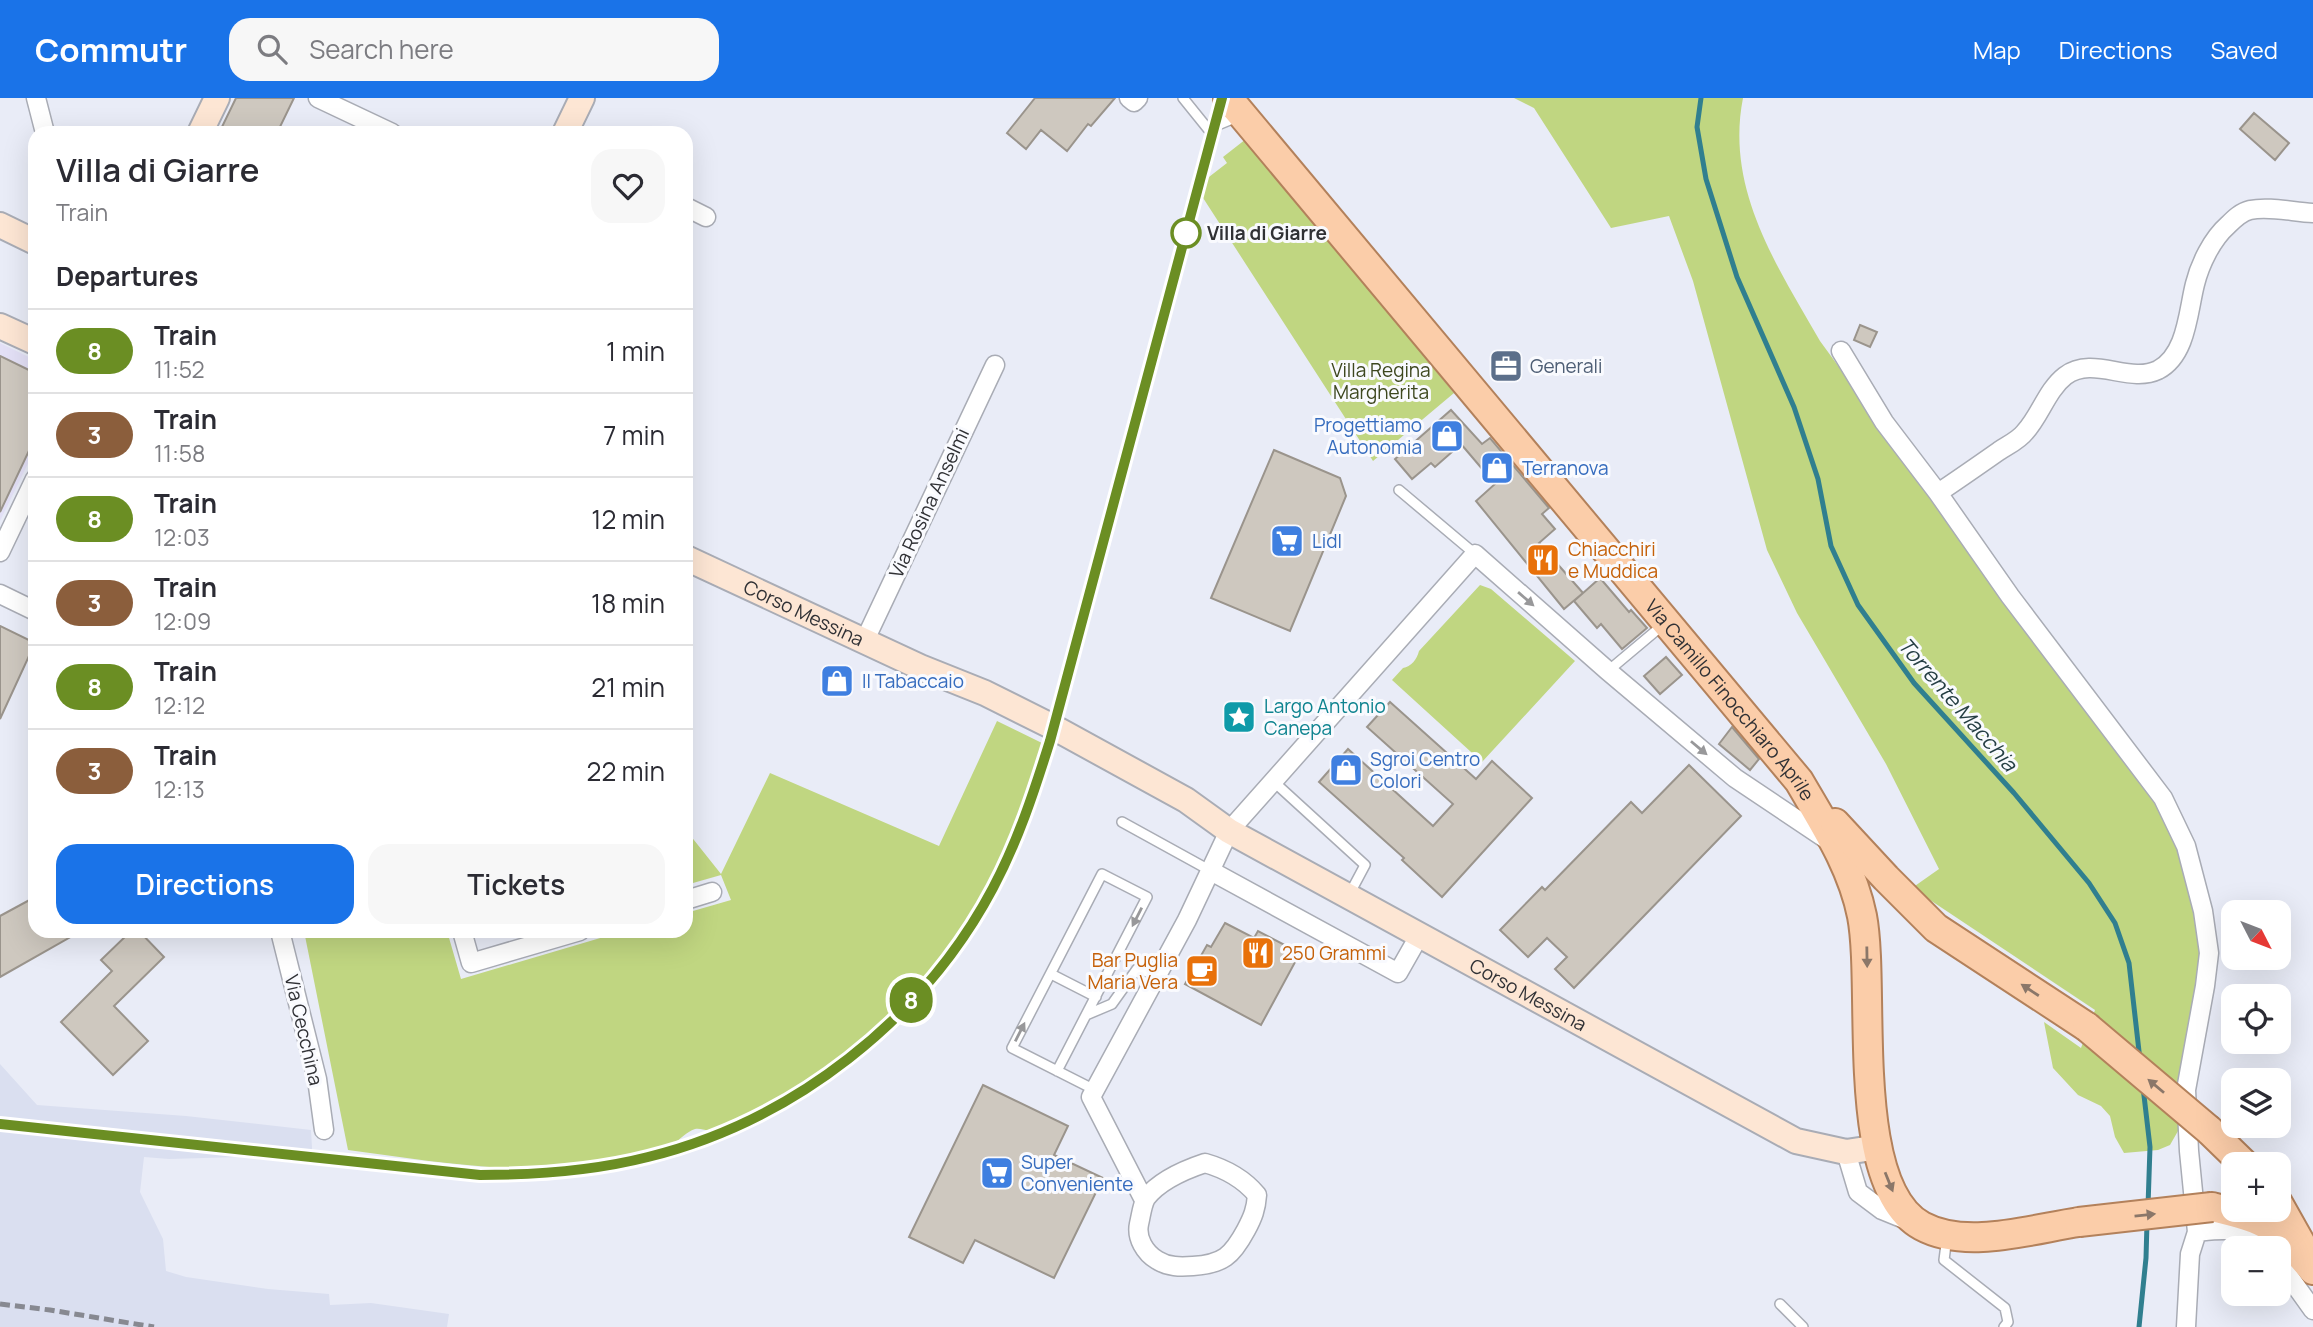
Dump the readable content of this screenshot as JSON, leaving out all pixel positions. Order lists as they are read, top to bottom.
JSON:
{
  "streets": {
    "main road": ["Via Camillo Finocchiaro Aprile"],
    "street": ["Via Rosina Anselmi", "Corso Messina", "Via Cecchina"]
  },
  "crossings": [
    ["Via Rosina Anselmi", "Corso Messina"]
  ],
  "water": ["Torrente Macchia"],
  "parks": ["Villa Regina Margherita"],
  "places": {
    "other": ["Villa di Giarre"],
    "office": ["Generali"],
    "shop": [
      "Progettiamo Autonomia",
      "Terranova",
      "Il Tabaccaio",
      "Sgroi Centro Colori"
    ],
    "supermarket": ["Lidl", "Super Conveniente"],
    "restaurant": ["Chiacchiri e Muddica", "250 Grammi"],
    "place": ["Largo Antonio Canepa"],
    "cafe": ["Bar Puglia Maria Vera"]
  },
  "north": "bottom right",
  "page": {
    "header": "Commutr",
    "search": "Search here",
    "nav": ["Map", "Directions", "Saved"],
    "on_map": "8",
    "heading": [
      ["Villa di Giarre", "Train"],
      "Departures"
    ],
    "list": [
      {
        "mark": "8",
        "name": "Train",
        "note": "11:52",
        "value": "1 min"
      },
      {
        "mark": "3",
        "name": "Train",
        "note": "11:58",
        "value": "7 min"
      },
      {
        "mark": "8",
        "name": "Train",
        "note": "12:03",
        "value": "12 min"
      },
      {
        "mark": "3",
        "name": "Train",
        "note": "12:09",
        "value": "18 min"
      },
      {
        "mark": "8",
        "name": "Train",
        "note": "12:12",
        "value": "21 min"
      },
      {
        "mark": "3",
        "name": "Train",
        "note": "12:13",
        "value": "22 min"
      }
    ],
    "buttons": ["Directions", "Tickets"],
    "map_buttons": ["+", "−"]
  }
}
